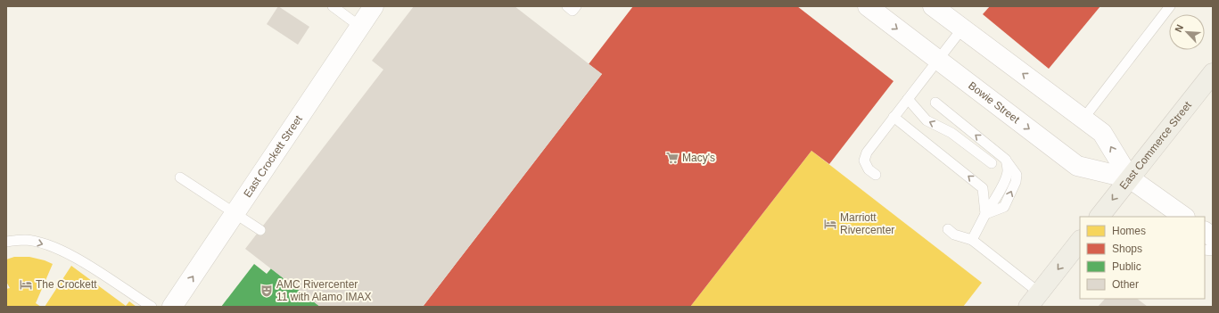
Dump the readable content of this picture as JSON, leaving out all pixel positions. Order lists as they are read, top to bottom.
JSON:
{
  "streets": {
    "main road": ["Bowie Street", "East Commerce Street", "East Crockett Street"]
  },
  "crossings": [
    ["Bowie Street", "East Commerce Street"]
  ],
  "places": {
    "supermarket": ["Macy's"],
    "hotel": ["Marriott Rivercenter", "The Crockett"],
    "theatre": ["AMC Rivercenter 11 with Alamo IMAX"]
  },
  "legend": [
    "Homes",
    "Shops",
    "Public",
    "Other"
  ],
  "north": "top left"
}
